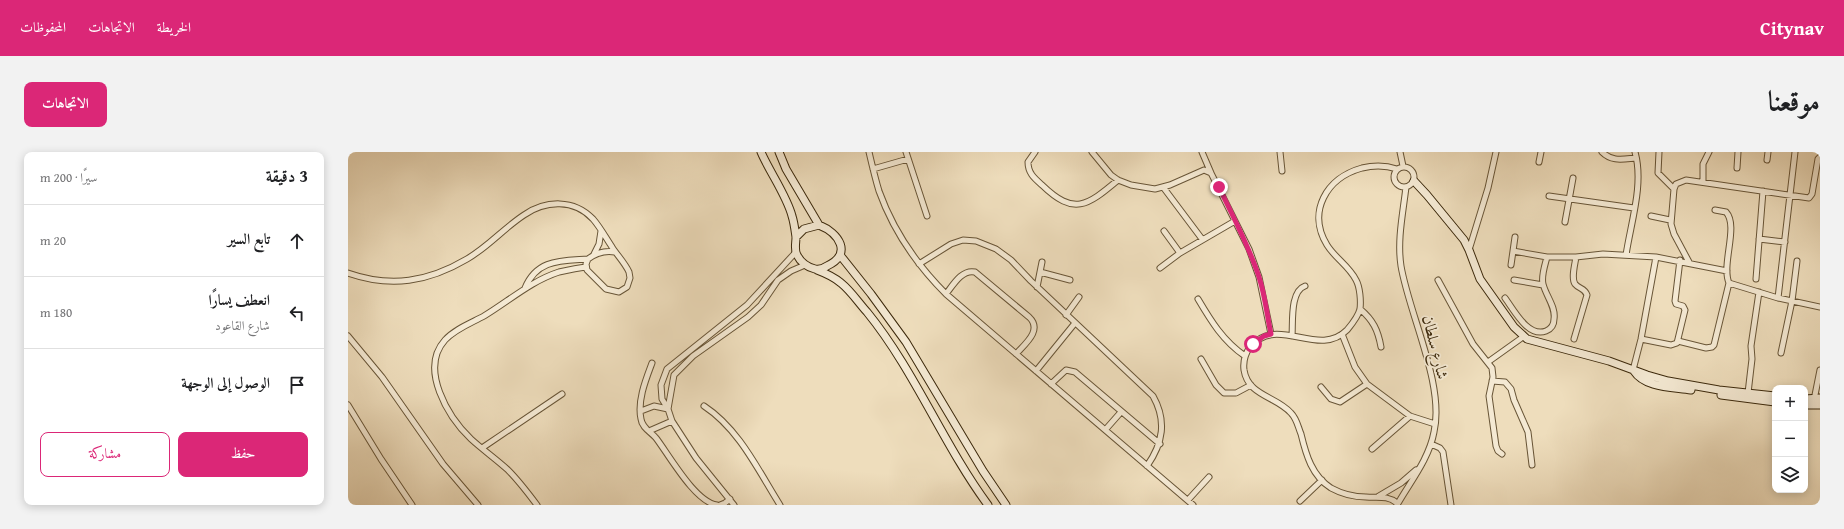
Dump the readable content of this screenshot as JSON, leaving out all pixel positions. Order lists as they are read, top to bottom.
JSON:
{
  "streets": {
    "street": ["شارع سلطان"]
  },
  "page": {
    "header": "Citynav",
    "nav": ["الخريطة", "الاتجاهات", "المحفوظات"],
    "title": "موقعنا",
    "buttons": [
      "الاتجاهات",
      ["حفظ", "مشاركة"]
    ],
    "heading": ["3 دقيقة", "سيرًا · 200 m"],
    "list": [
      ["تابع السير", "20 m"],
      ["انعطف يسارًا", "شارع القاعود", "180 m"],
      "الوصول إلى الوجهة"
    ],
    "map_buttons": ["+", "−"]
  }
}
